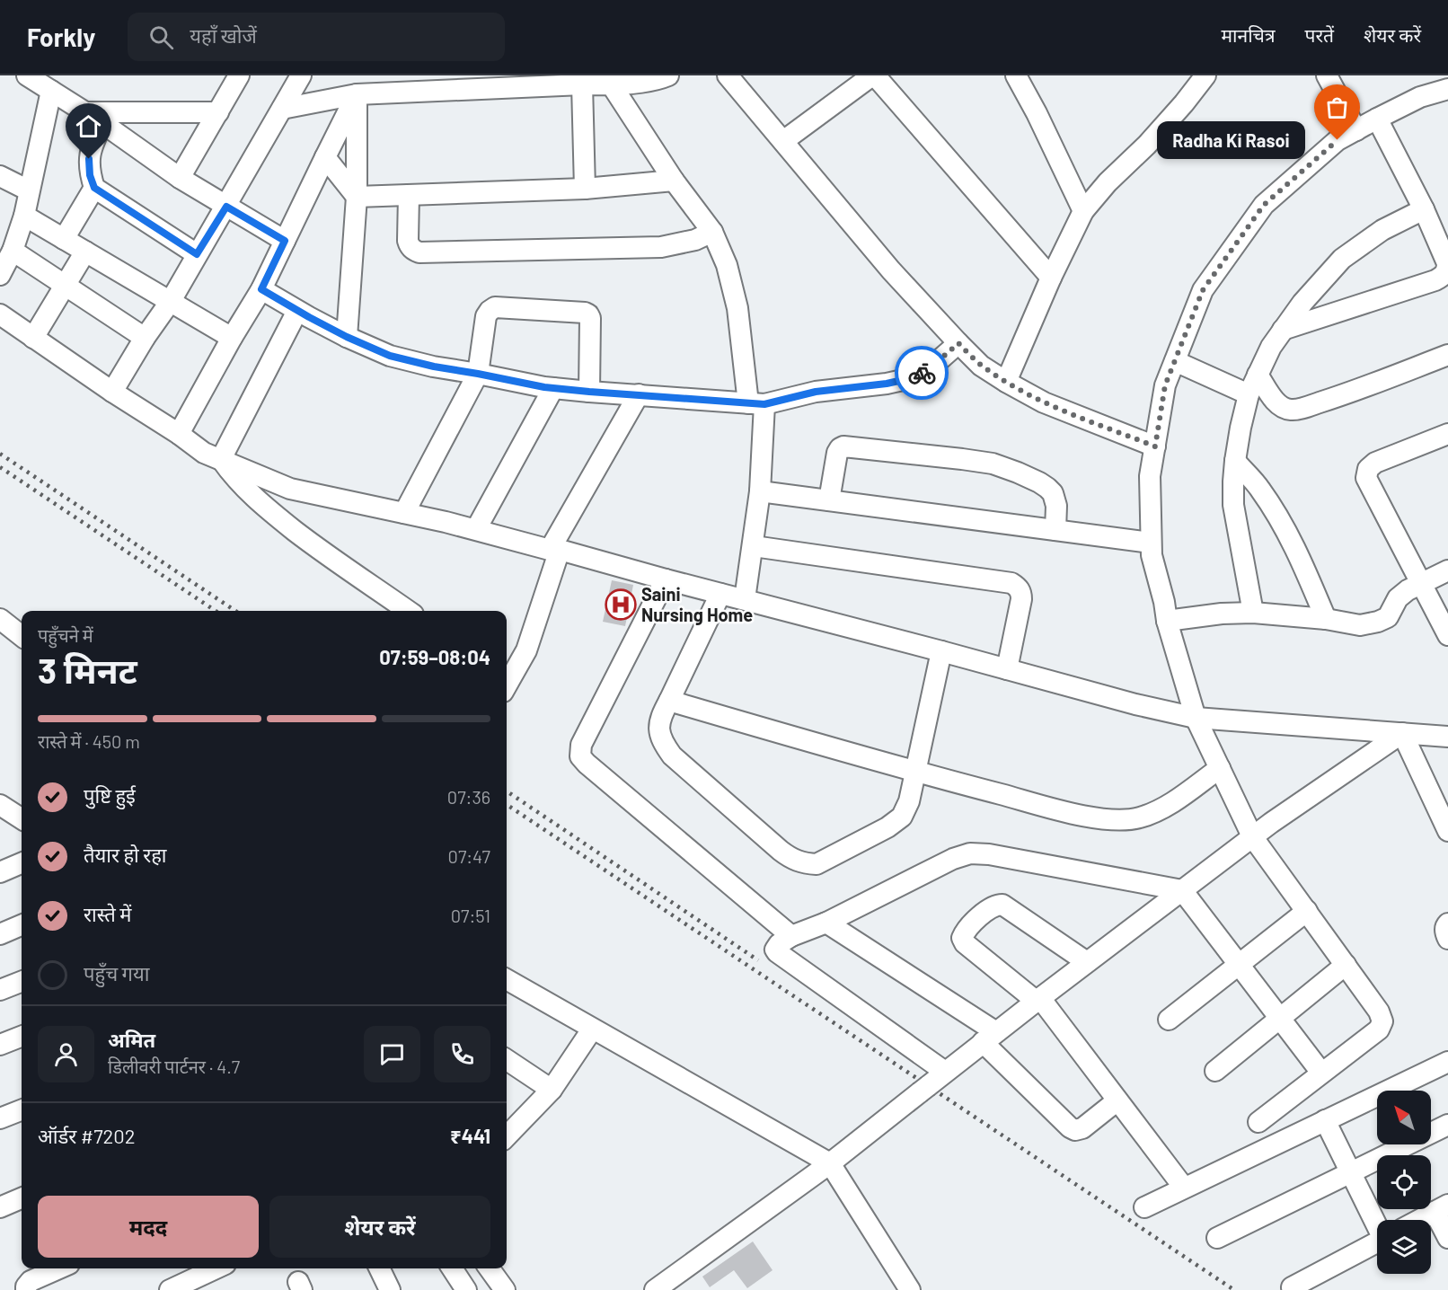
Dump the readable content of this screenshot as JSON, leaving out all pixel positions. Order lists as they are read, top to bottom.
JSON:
{
  "places": {
    "other": ["Radha Ki Rasoi"],
    "hospital": ["Saini Nursing Home"]
  },
  "north": "top left",
  "page": {
    "header": "Forkly",
    "search": "यहाँ खोजें",
    "nav": ["मानचित्र", "परतें", "शेयर करें"],
    "bubble": "Radha Ki Rasoi",
    "heading": ["3 मिनट", "पहुँचने में", "07:59–08:04"],
    "panel": [
      "अमित",
      "डिलीवरी पार्टनर · 4.7",
      "ऑर्डर #7202",
      "₹441"
    ],
    "bar": "रास्ते में · 450 m",
    "list": [
      ["पुष्टि हुई", "07:36"],
      ["तैयार हो रहा", "07:47"],
      ["रास्ते में", "07:51"],
      "पहुँच गया"
    ],
    "buttons": ["मदद", "शेयर करें"]
  }
}
